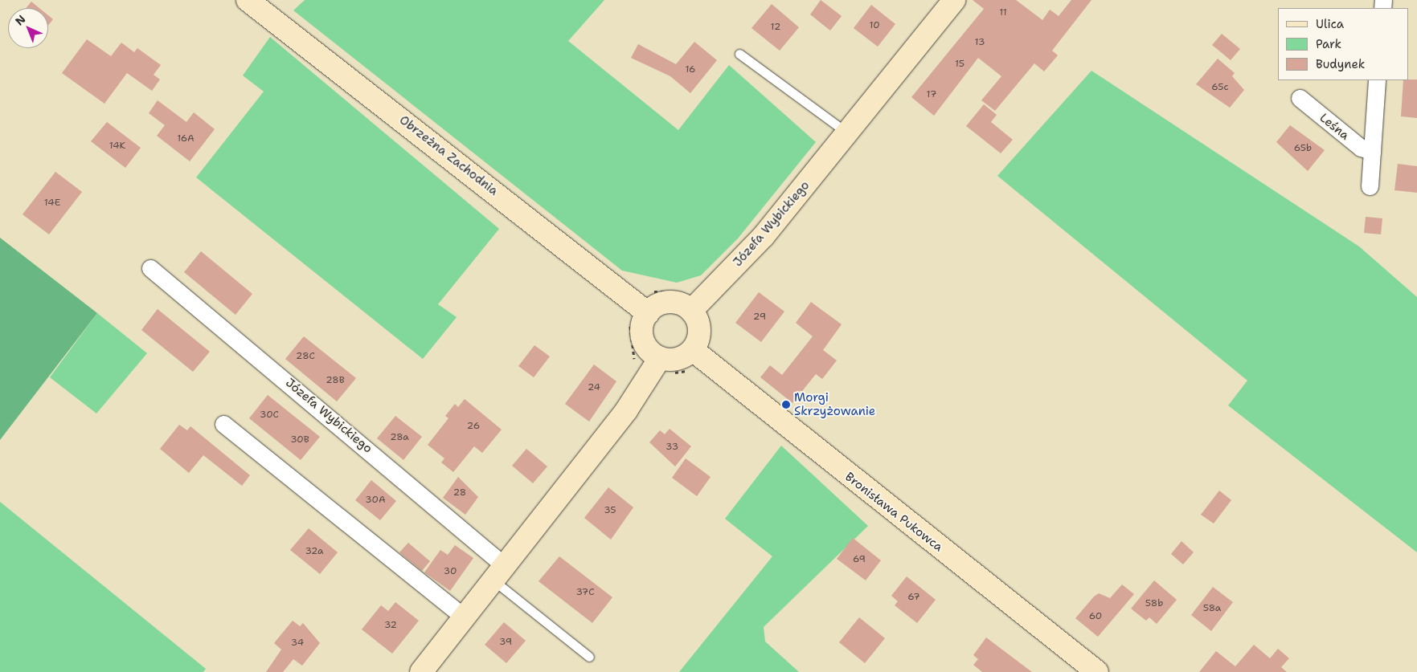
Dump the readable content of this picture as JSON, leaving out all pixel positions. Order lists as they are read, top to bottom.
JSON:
{
  "streets": {
    "street": [
      "Leśna",
      "Obrzeżna Zachodnia",
      "Józefa Wybickiego",
      "Bronisława Pukowca"
    ]
  },
  "crossings": [
    ["Obrzeżna Zachodnia", "Józefa Wybickiego"],
    ["Obrzeżna Zachodnia", "Bronisława Pukowca"],
    ["Józefa Wybickiego", "Bronisława Pukowca"]
  ],
  "places": ["Morgi Skrzyżowanie"],
  "house_numbers": [
    "11",
    "10",
    "12",
    "13",
    "15",
    "16",
    "65c",
    "17",
    "16A",
    "14K",
    "65b",
    "14E",
    "29",
    "28C",
    "28B",
    "24",
    "30C",
    "26",
    "28a",
    "30B",
    "33",
    "28",
    "30A",
    "35",
    "32a",
    "69",
    "30",
    "37C",
    "67",
    "58b",
    "58a",
    "60",
    "32",
    "39",
    "34"
  ],
  "legend": ["Ulica", "Park", "Budynek"],
  "north": "top left"
}
